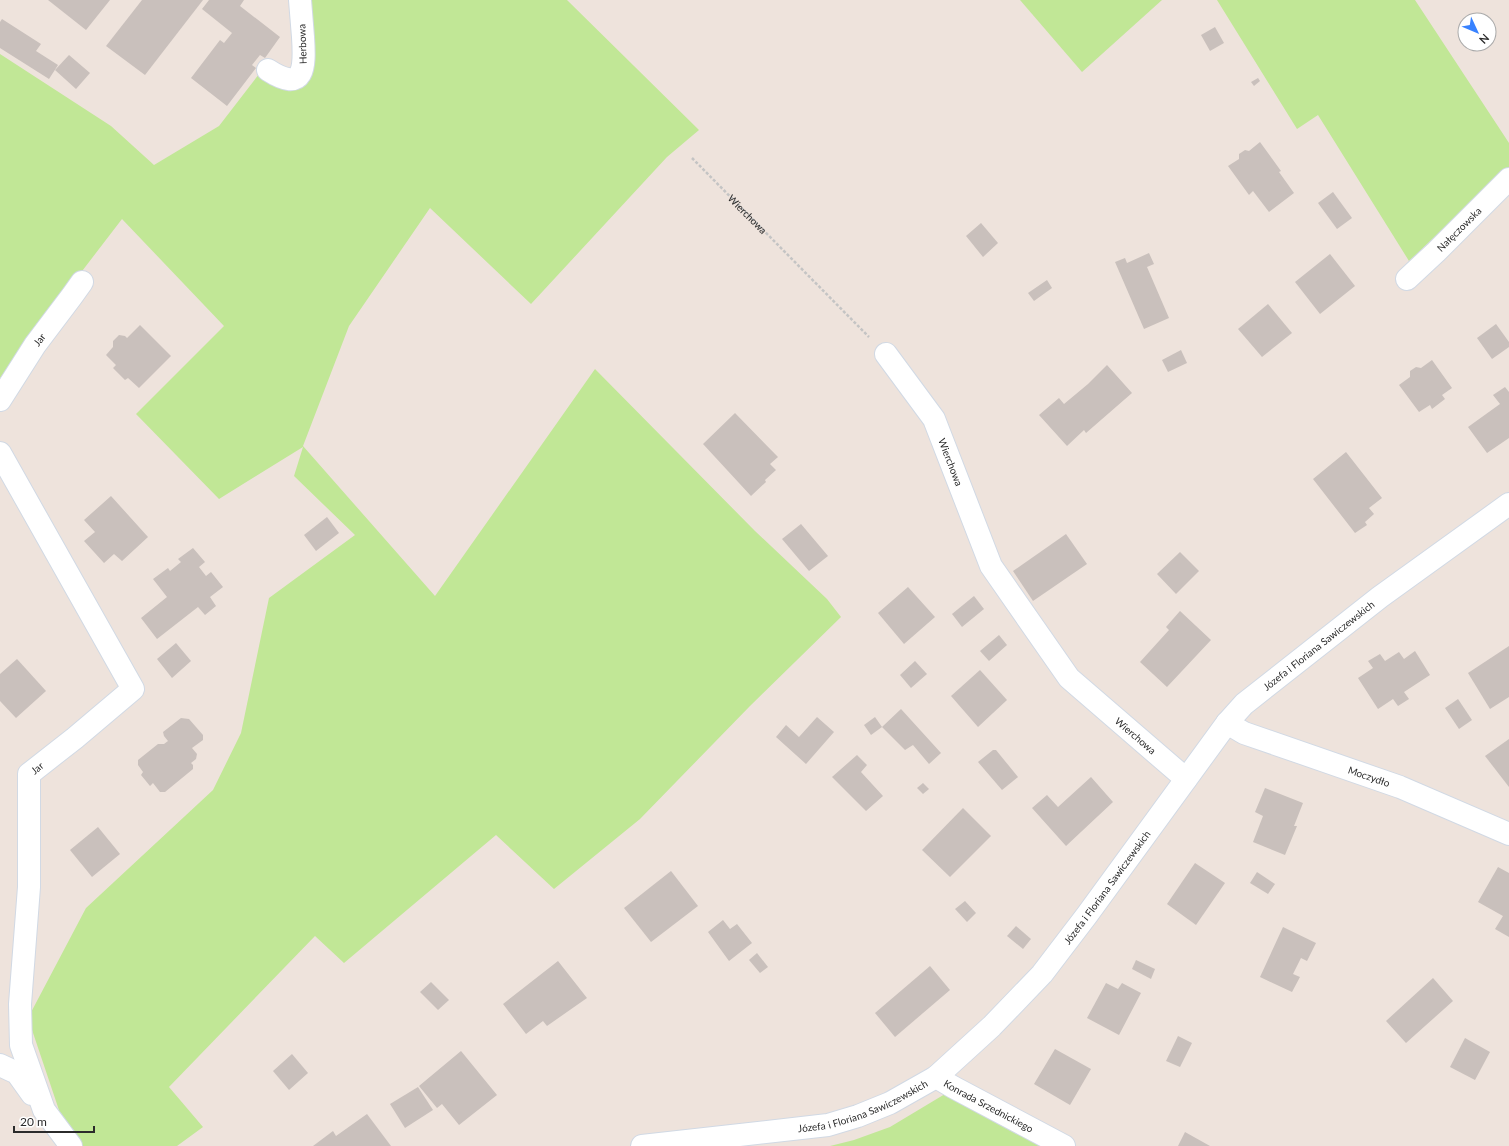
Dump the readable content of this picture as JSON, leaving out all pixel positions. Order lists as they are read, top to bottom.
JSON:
{
  "streets": {
    "street": [
      "Herbowa",
      "Wierchowa",
      "Nałęczowska",
      "Jar",
      "Józefa i Floriana Sawiczewskich",
      "Moczydło",
      "Konrada Srzednickiego"
    ]
  },
  "crossings": [
    ["Wierchowa", "Józefa i Floriana Sawiczewskich"],
    ["Józefa i Floriana Sawiczewskich", "Moczydło"],
    ["Józefa i Floriana Sawiczewskich", "Konrada Srzednickiego"]
  ],
  "scale_bar": "20 m",
  "north": "bottom right"
}
